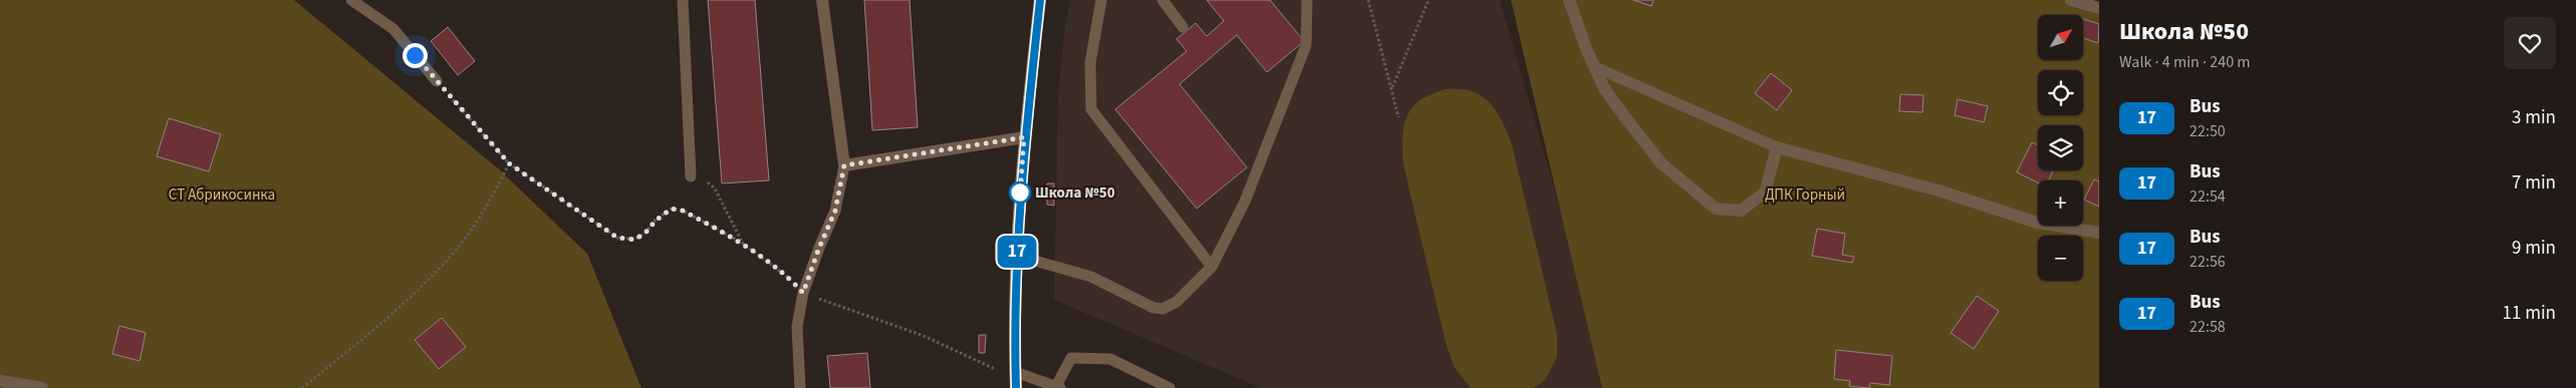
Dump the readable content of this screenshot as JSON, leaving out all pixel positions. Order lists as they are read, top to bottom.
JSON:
{
  "parks": ["СТ Абрикосинка", "ДПК Горный"],
  "places": ["Школа №50"],
  "lines": ["bus line 17"],
  "north": "top right",
  "page": {
    "on_map": "17",
    "heading": ["Школа №50", "Walk · 4 min · 240 m"],
    "map_buttons": ["+", "−"],
    "list": [
      {
        "mark": "17",
        "name": "Bus",
        "note": "22:50",
        "value": "3 min"
      },
      {
        "mark": "17",
        "name": "Bus",
        "note": "22:54",
        "value": "7 min"
      },
      {
        "mark": "17",
        "name": "Bus",
        "note": "22:56",
        "value": "9 min"
      },
      {
        "mark": "17",
        "name": "Bus",
        "note": "22:58",
        "value": "11 min"
      }
    ]
  }
}
